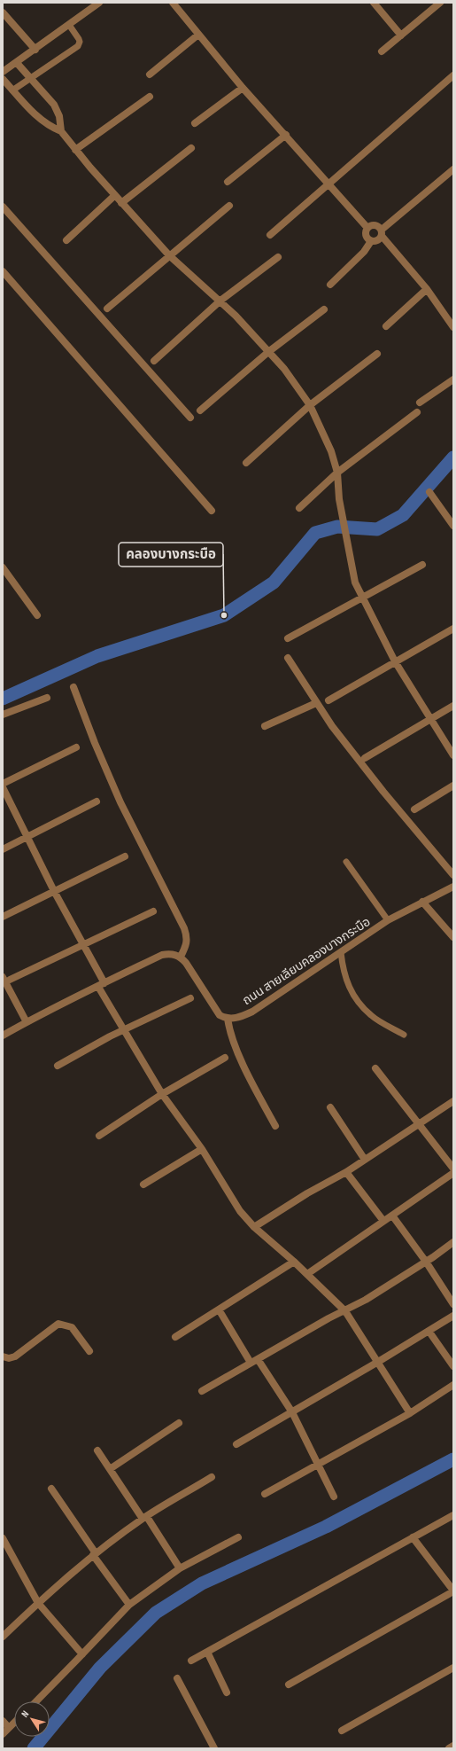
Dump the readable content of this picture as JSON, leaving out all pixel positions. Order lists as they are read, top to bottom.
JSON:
{
  "streets": {
    "street": ["ถนน สายเลียบคลองบางกระบือ"]
  },
  "places": ["คลองบางกระบือ"],
  "north": "top left"
}
